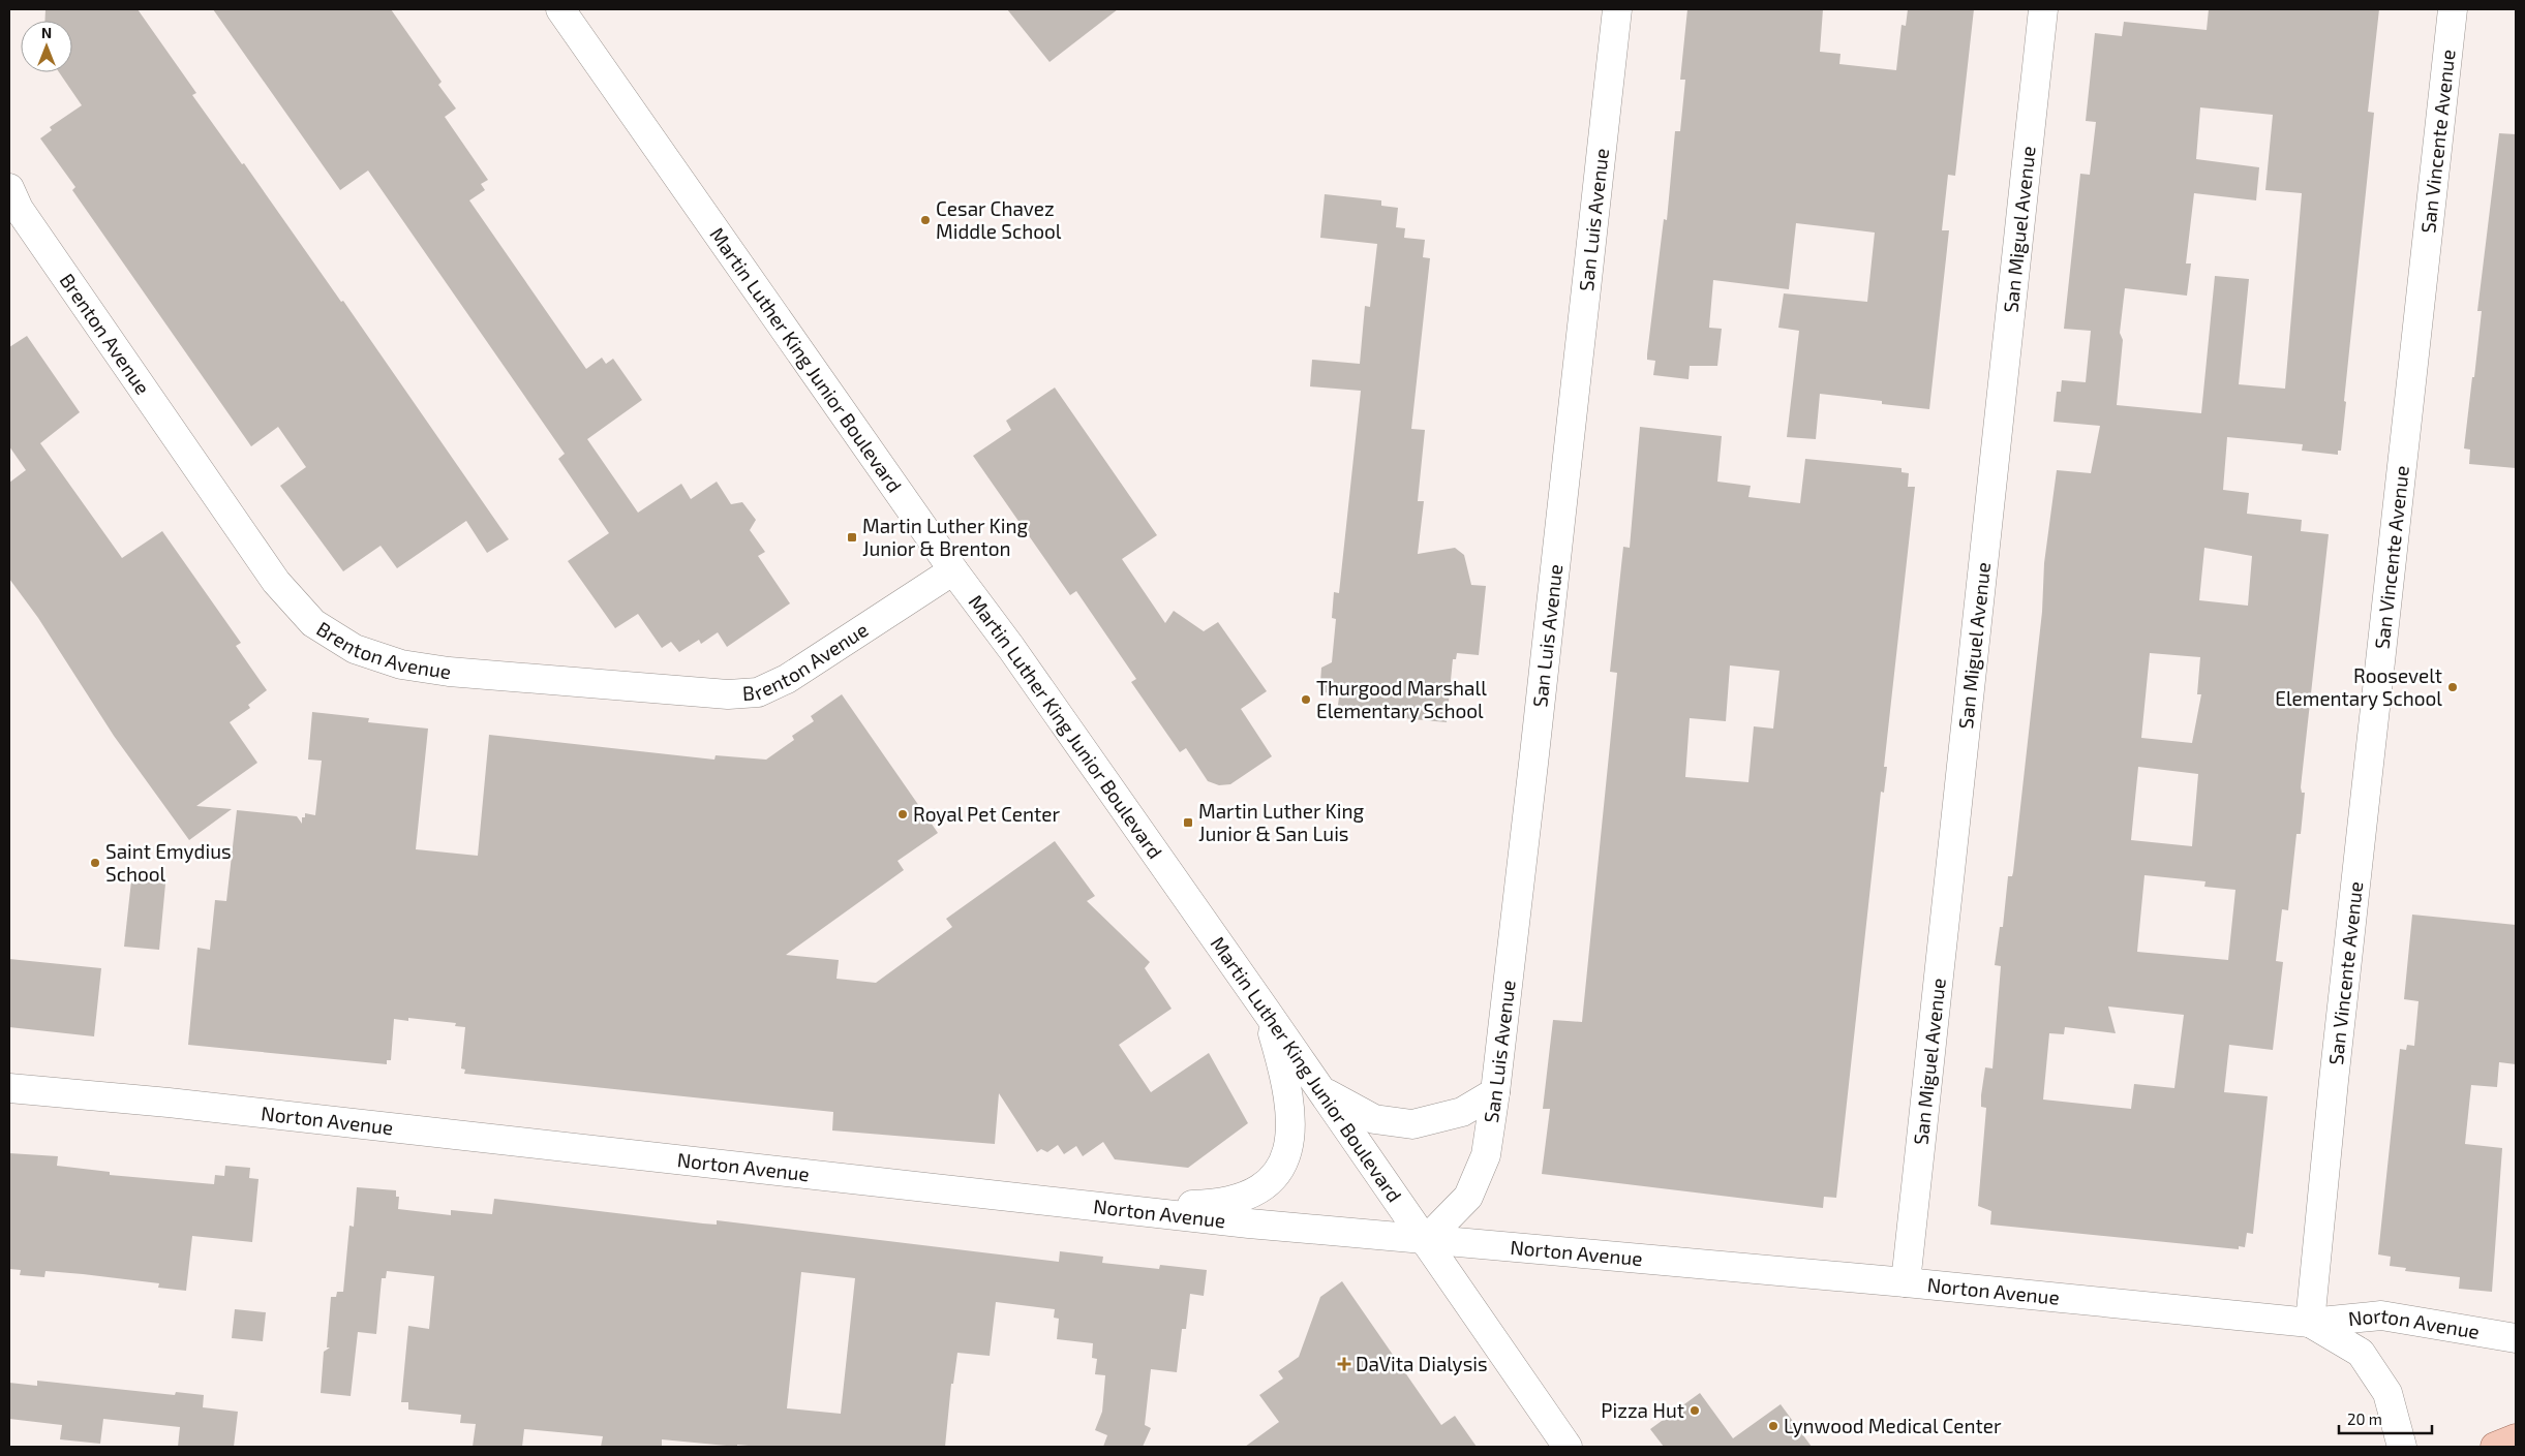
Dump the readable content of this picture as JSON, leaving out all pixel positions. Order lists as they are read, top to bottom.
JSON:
{
  "streets": {
    "street": [
      "San Vincente Avenue",
      "San Luis Avenue",
      "San Miguel Avenue",
      "Brenton Avenue",
      "Martin Luther King Junior Boulevard",
      "Norton Avenue"
    ]
  },
  "crossings": [
    ["San Vincente Avenue", "Norton Avenue"],
    ["San Luis Avenue", "Martin Luther King Junior Boulevard"],
    ["San Luis Avenue", "Norton Avenue"],
    ["San Miguel Avenue", "Norton Avenue"],
    ["Brenton Avenue", "Martin Luther King Junior Boulevard"],
    ["Martin Luther King Junior Boulevard", "Norton Avenue"]
  ],
  "places": {
    "other": [
      "Cesar Chavez Middle School",
      "Roosevelt Elementary School",
      "Thurgood Marshall Elementary School",
      "Royal Pet Center",
      "Saint Emydius School",
      "Pizza Hut",
      "Lynwood Medical Center"
    ],
    "transit": ["Martin Luther King Junior & Brenton", "Martin Luther King Junior & San Luis"],
    "health": ["DaVita Dialysis"]
  },
  "scale_bar": "20 m",
  "north": "top"
}
